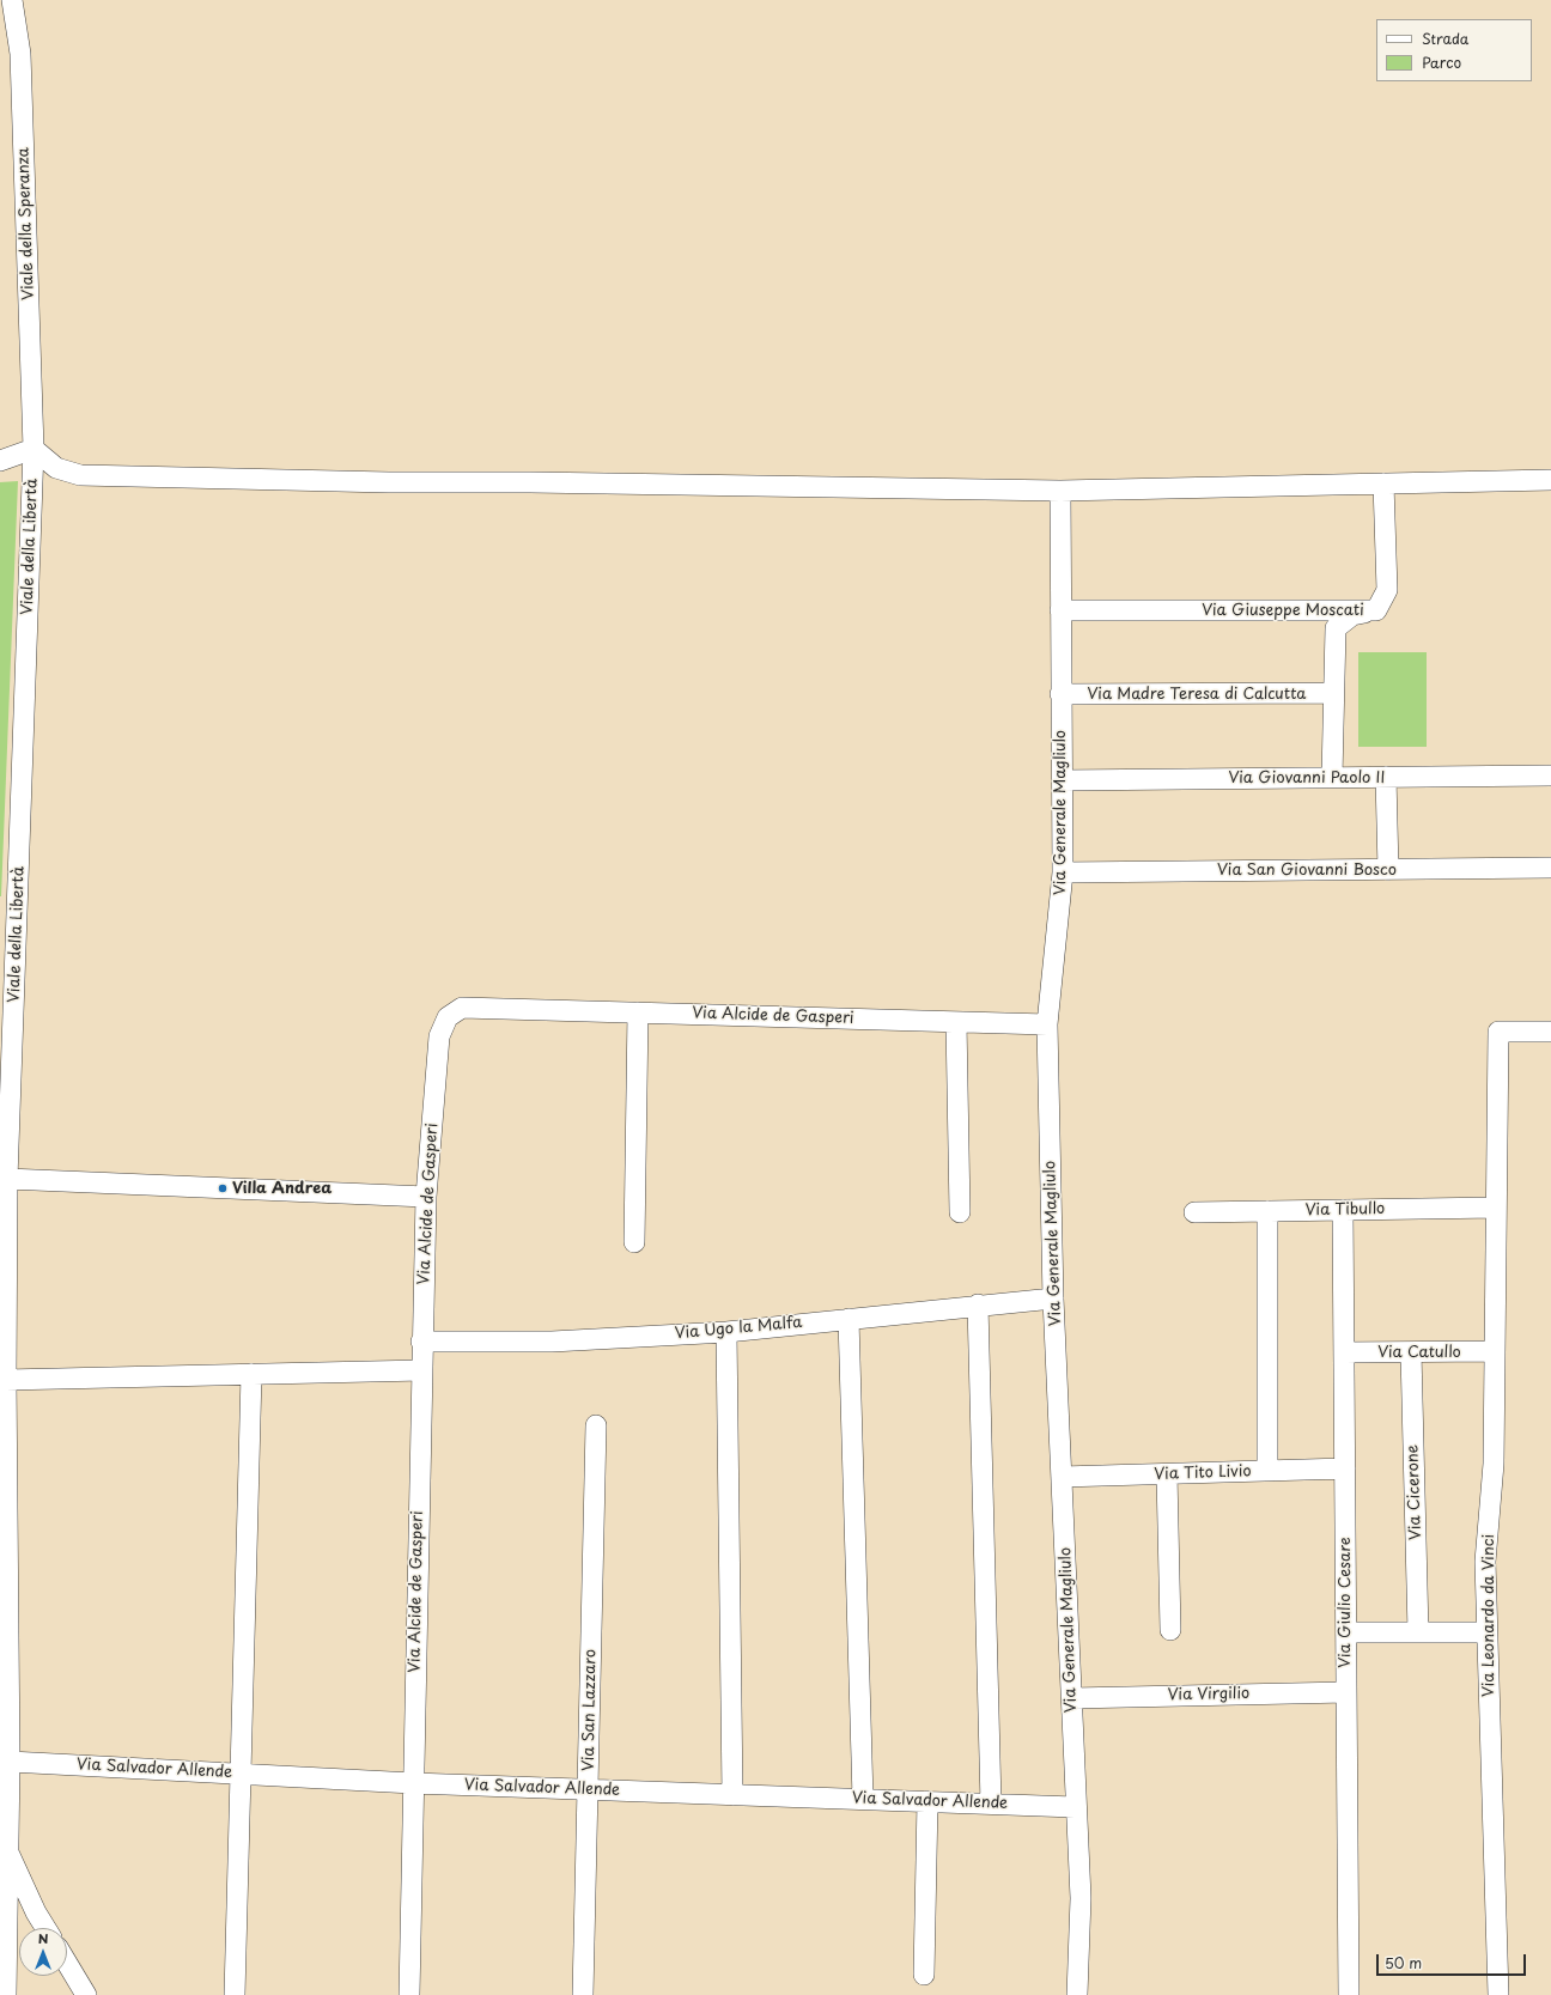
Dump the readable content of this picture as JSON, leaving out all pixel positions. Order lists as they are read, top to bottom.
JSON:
{
  "streets": {
    "street": [
      "Viale della Speranza",
      "Viale della Libertà",
      "Via Giuseppe Moscati",
      "Via Madre Teresa di Calcutta",
      "Via Giovanni Paolo II",
      "Via Generale Magliulo",
      "Via San Giovanni Bosco",
      "Via Alcide de Gasperi",
      "Via Tibullo",
      "Via Ugo la Malfa",
      "Via Catullo",
      "Via Tito Livio",
      "Via Cicerone",
      "Via Giulio Cesare",
      "Via Leonardo da Vinci",
      "Via Virgilio",
      "Via San Lazzaro",
      "Via Salvador Allende"
    ]
  },
  "crossings": [
    ["Viale della Speranza", "Viale della Libertà"],
    ["Viale della Libertà", "Via Salvador Allende"],
    ["Via Giuseppe Moscati", "Via Generale Magliulo"],
    ["Via Madre Teresa di Calcutta", "Via Generale Magliulo"],
    ["Via Giovanni Paolo II", "Via Generale Magliulo"],
    ["Via Generale Magliulo", "Via San Giovanni Bosco"],
    ["Via Generale Magliulo", "Via Alcide de Gasperi"],
    ["Via Generale Magliulo", "Via Ugo la Malfa"],
    ["Via Generale Magliulo", "Via Tito Livio"],
    ["Via Generale Magliulo", "Via Virgilio"],
    ["Via Generale Magliulo", "Via Salvador Allende"],
    ["Via Alcide de Gasperi", "Via Ugo la Malfa"],
    ["Via Alcide de Gasperi", "Via Salvador Allende"],
    ["Via Tibullo", "Via Giulio Cesare"],
    ["Via Tibullo", "Via Leonardo da Vinci"],
    ["Via Catullo", "Via Cicerone"],
    ["Via Catullo", "Via Giulio Cesare"],
    ["Via Catullo", "Via Leonardo da Vinci"],
    ["Via Tito Livio", "Via Giulio Cesare"],
    ["Via Giulio Cesare", "Via Virgilio"],
    ["Via San Lazzaro", "Via Salvador Allende"]
  ],
  "places": ["Villa Andrea"],
  "legend": ["Strada", "Parco"],
  "scale_bar": "50 m",
  "north": "top"
}
